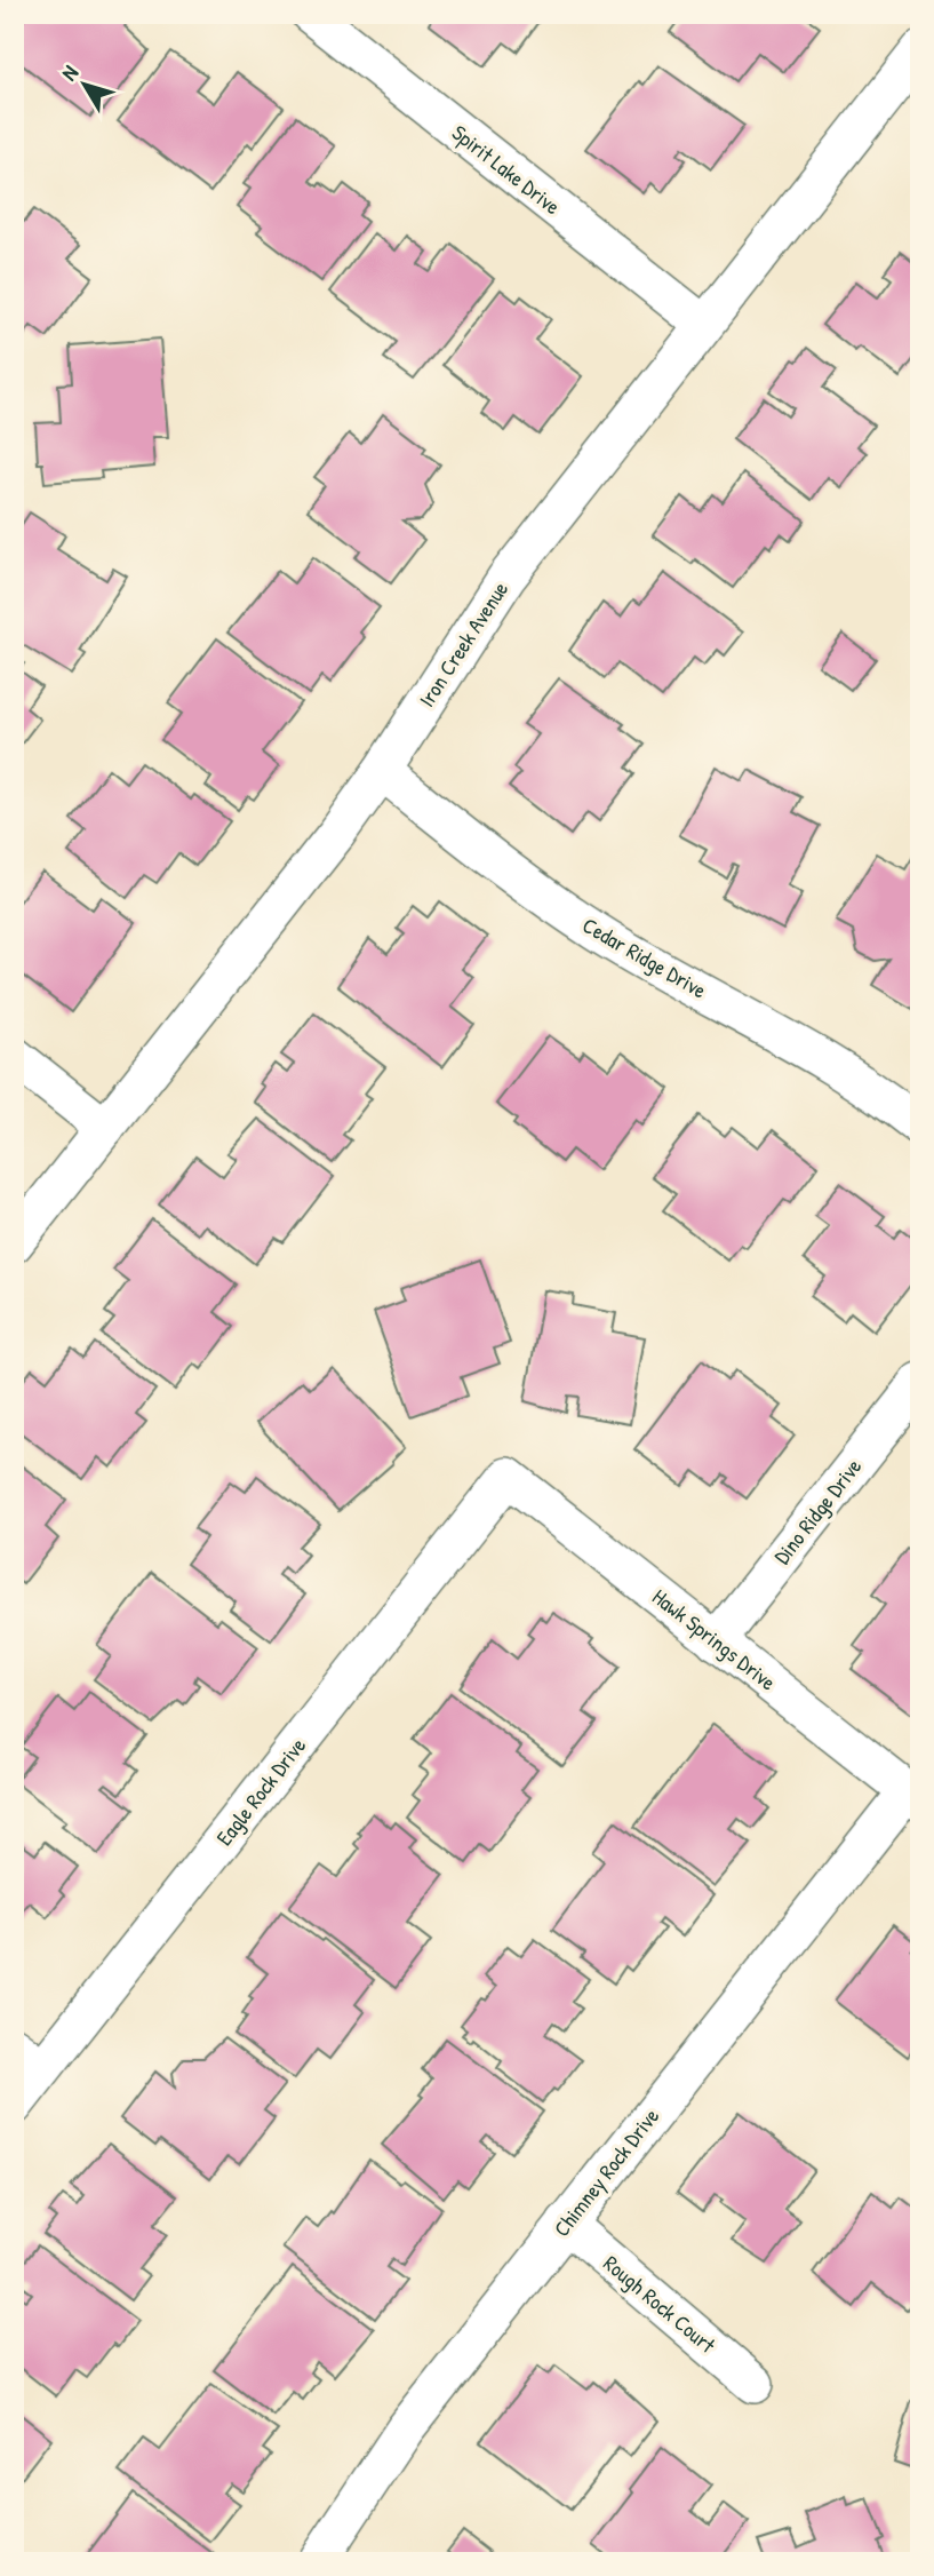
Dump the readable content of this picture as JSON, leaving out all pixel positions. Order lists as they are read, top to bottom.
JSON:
{
  "streets": {
    "street": [
      "Spirit Lake Drive",
      "Iron Creek Avenue",
      "Cedar Ridge Drive",
      "Dino Ridge Drive",
      "Hawk Springs Drive",
      "Eagle Rock Drive",
      "Chimney Rock Drive",
      "Rough Rock Court"
    ]
  },
  "crossings": [
    ["Spirit Lake Drive", "Iron Creek Avenue"],
    ["Iron Creek Avenue", "Cedar Ridge Drive"],
    ["Dino Ridge Drive", "Hawk Springs Drive"],
    ["Hawk Springs Drive", "Eagle Rock Drive"],
    ["Hawk Springs Drive", "Chimney Rock Drive"],
    ["Chimney Rock Drive", "Rough Rock Court"]
  ],
  "north": "top left"
}
